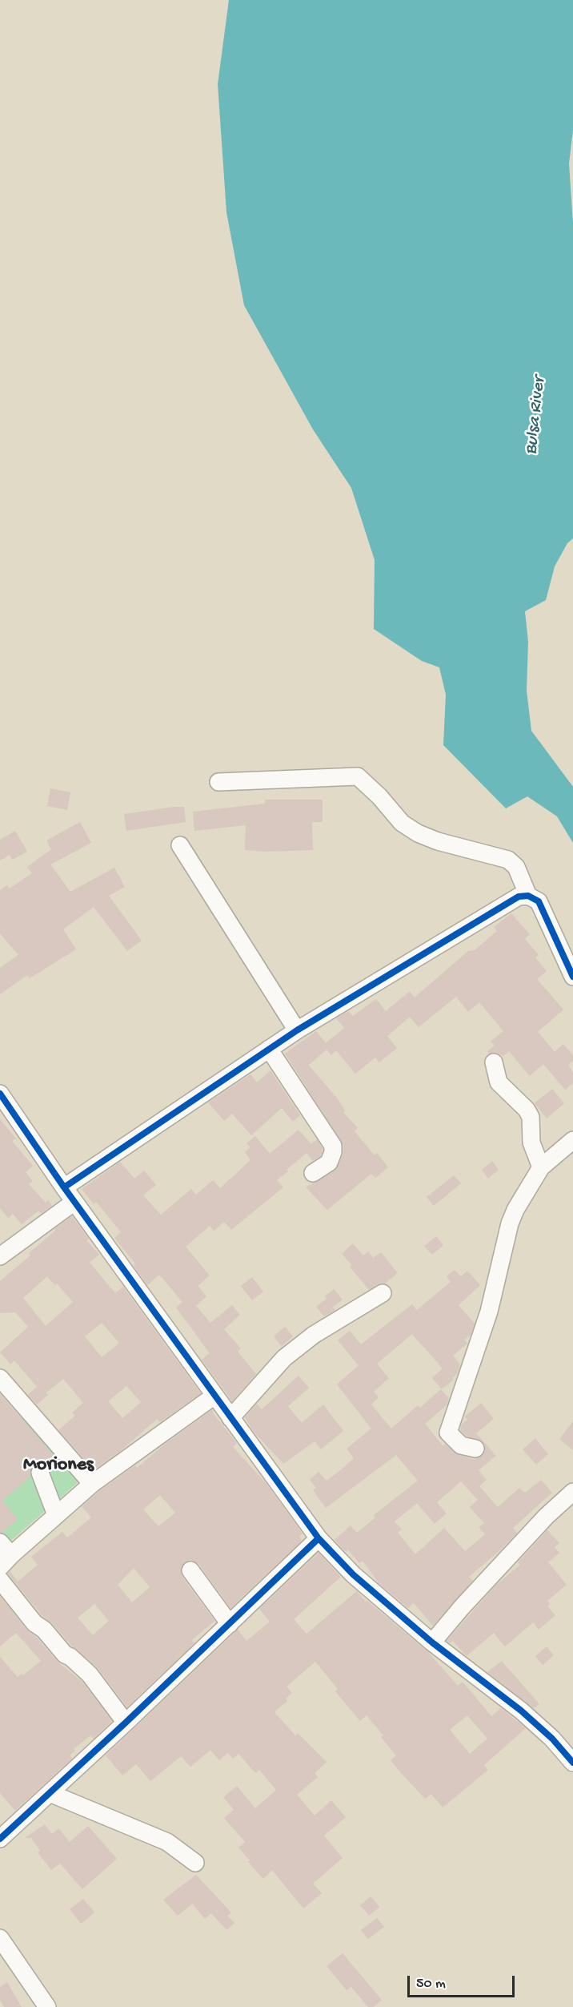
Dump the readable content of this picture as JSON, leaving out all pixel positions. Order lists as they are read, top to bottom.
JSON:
{
  "districts": ["Moriones"],
  "water": ["Bulsa River"],
  "scale_bar": "50 m"
}
